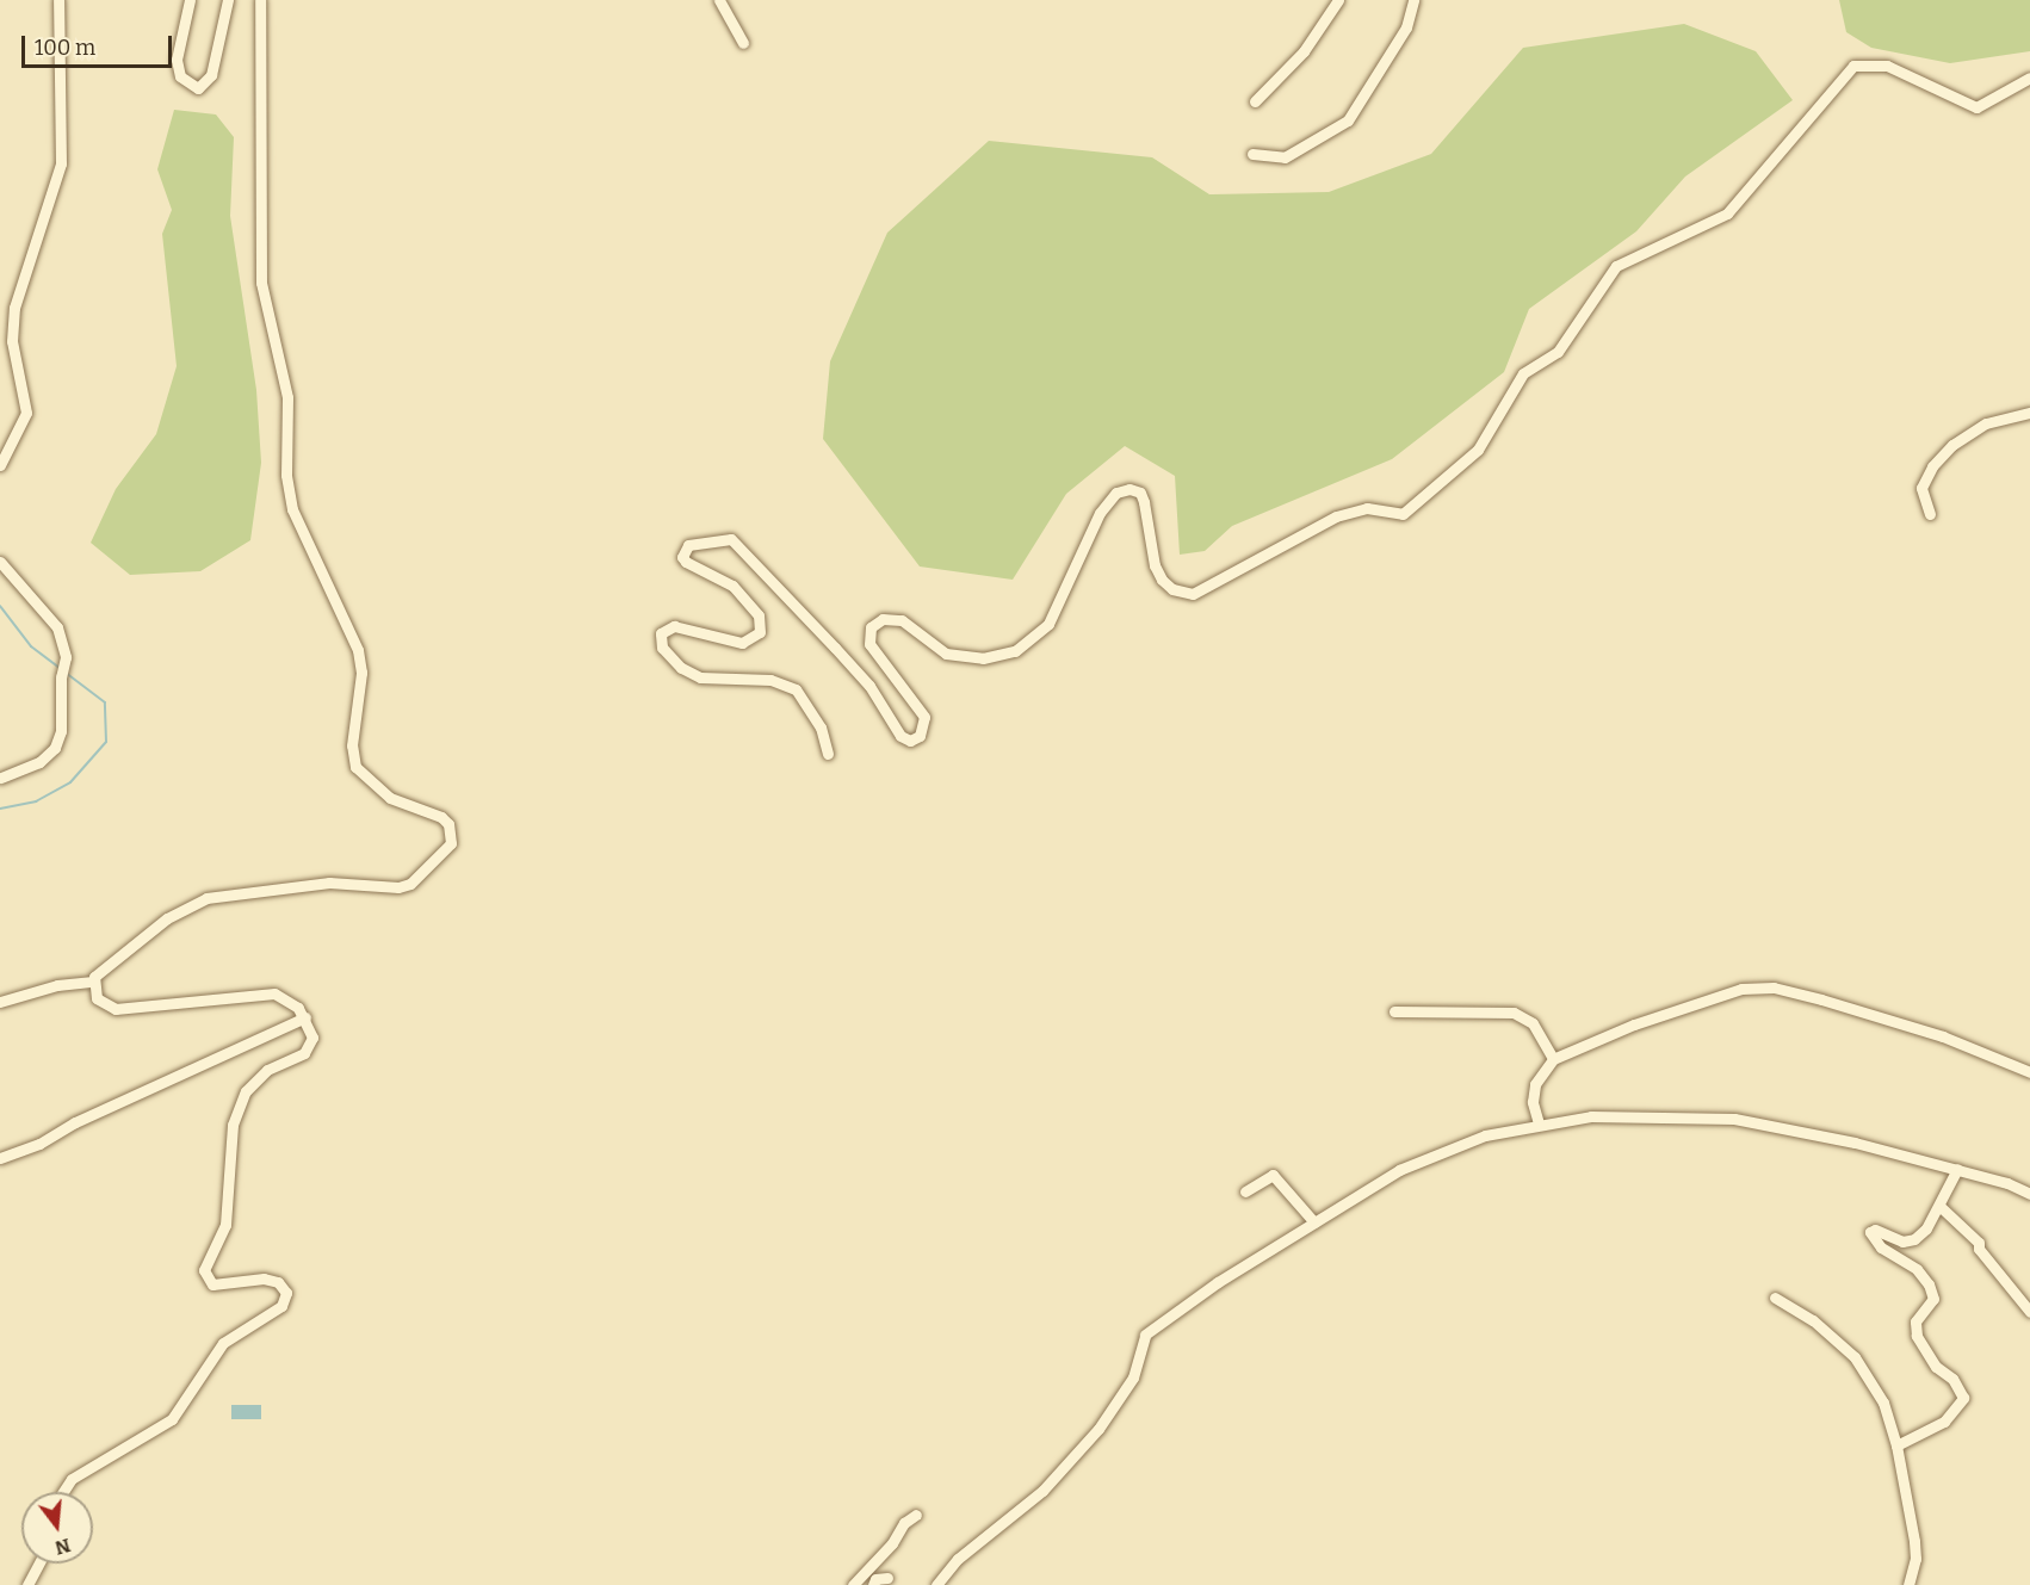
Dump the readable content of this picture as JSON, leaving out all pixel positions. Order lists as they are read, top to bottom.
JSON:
{
  "scale_bar": "100 m",
  "north": "bottom"
}
